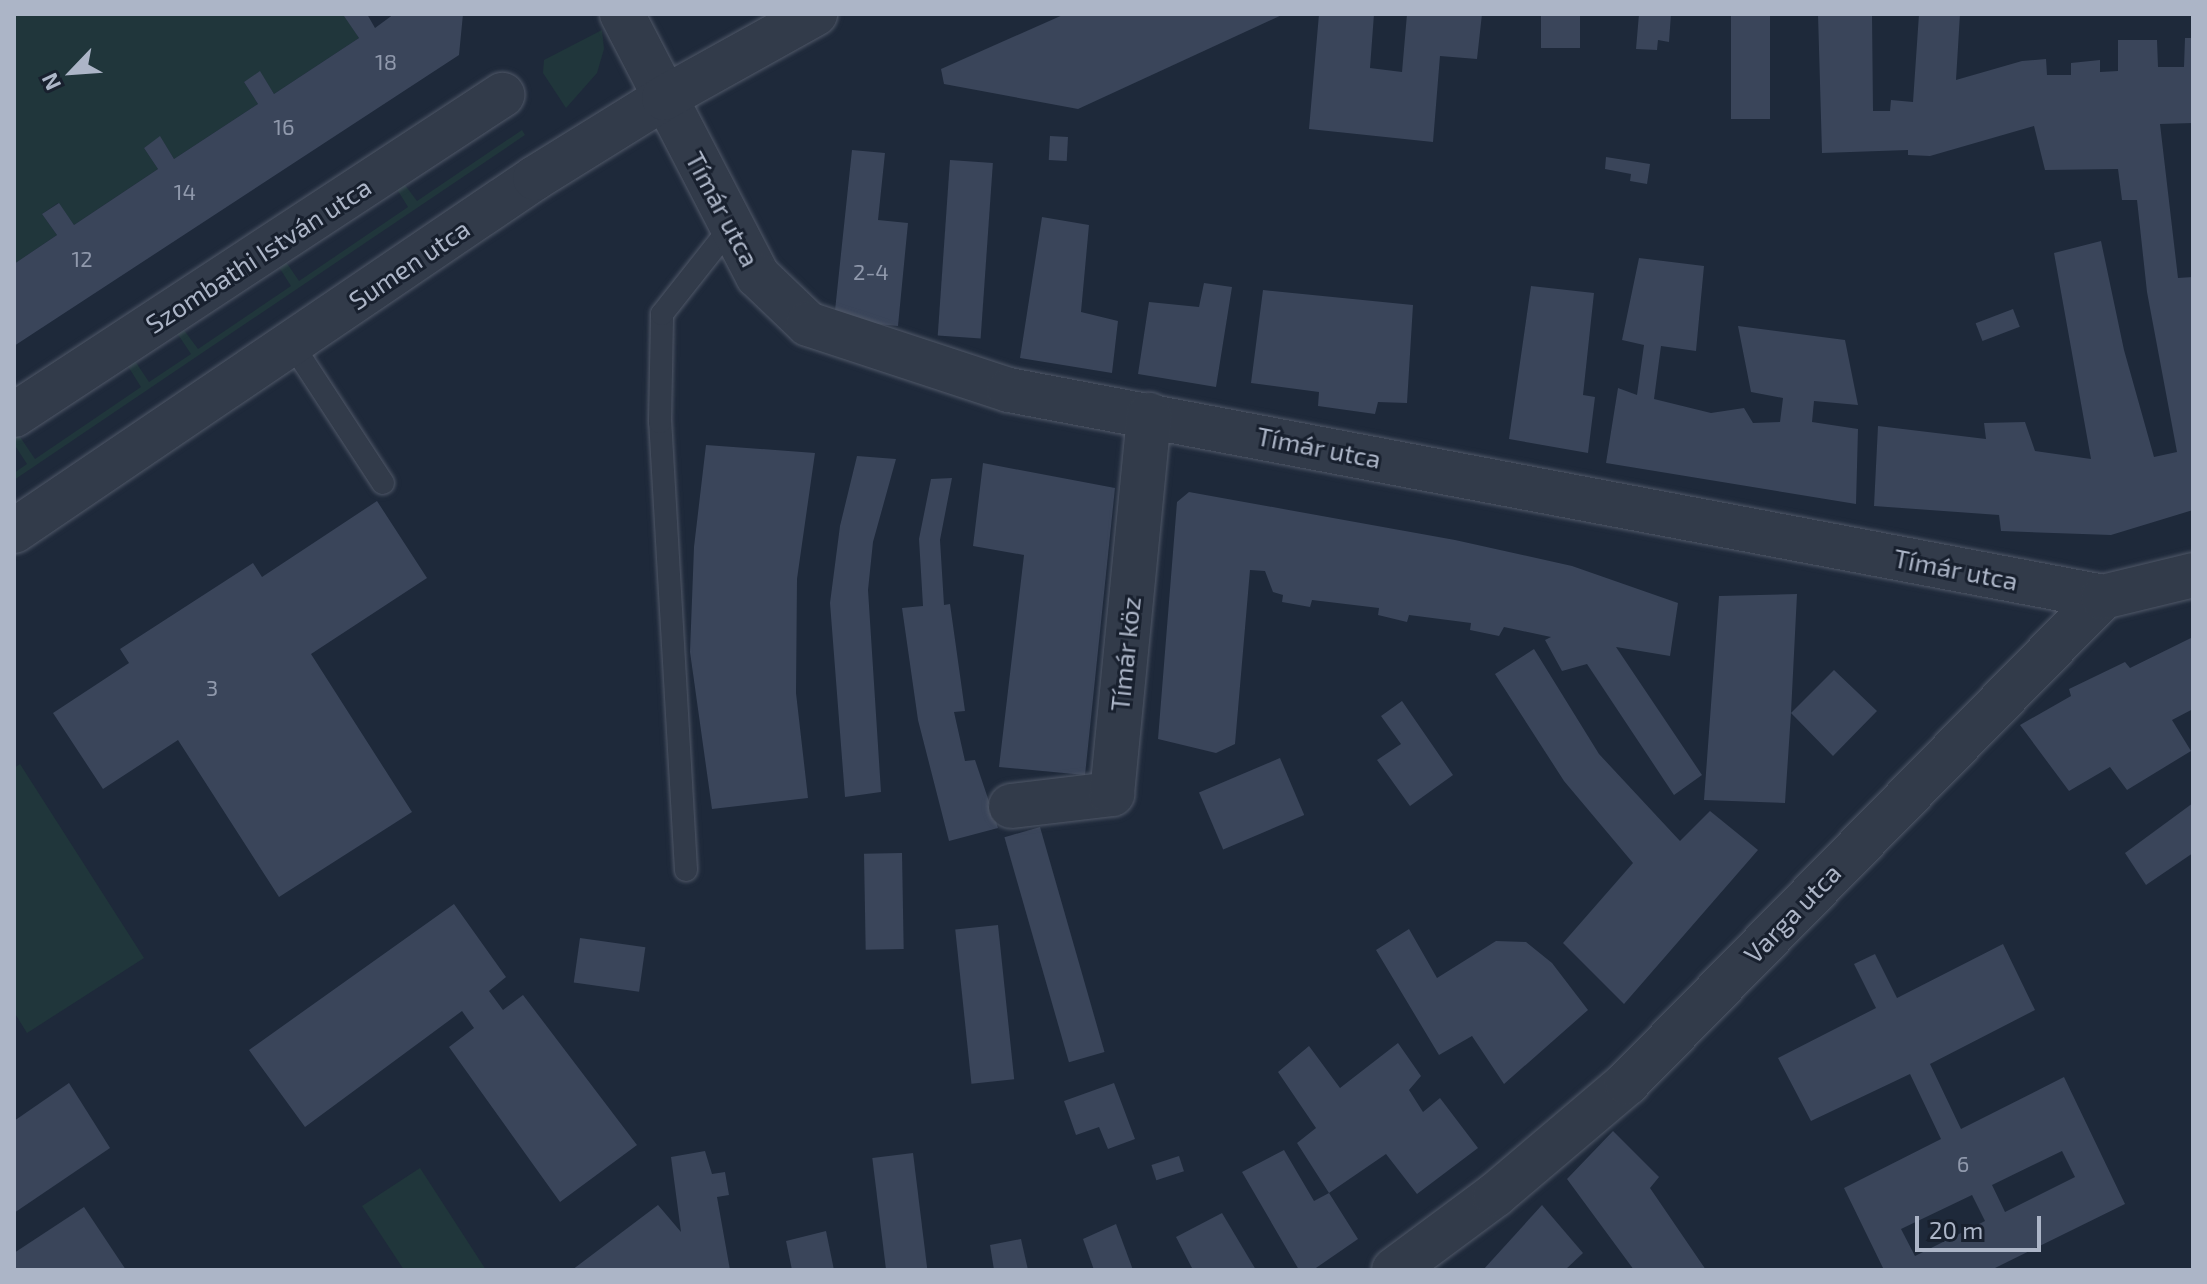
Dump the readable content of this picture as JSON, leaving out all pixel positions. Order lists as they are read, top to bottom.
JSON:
{
  "streets": {
    "street": [
      "Tímár utca",
      "Szombathi István utca",
      "Sumen utca",
      "Tímár köz",
      "Varga utca"
    ]
  },
  "crossings": [
    ["Tímár utca", "Sumen utca"],
    ["Tímár utca", "Tímár köz"],
    ["Tímár utca", "Varga utca"]
  ],
  "house_numbers": [
    "18",
    "16",
    "14",
    "12",
    "2-4",
    "3",
    "6"
  ],
  "scale_bar": "20 m",
  "north": "bottom left"
}
